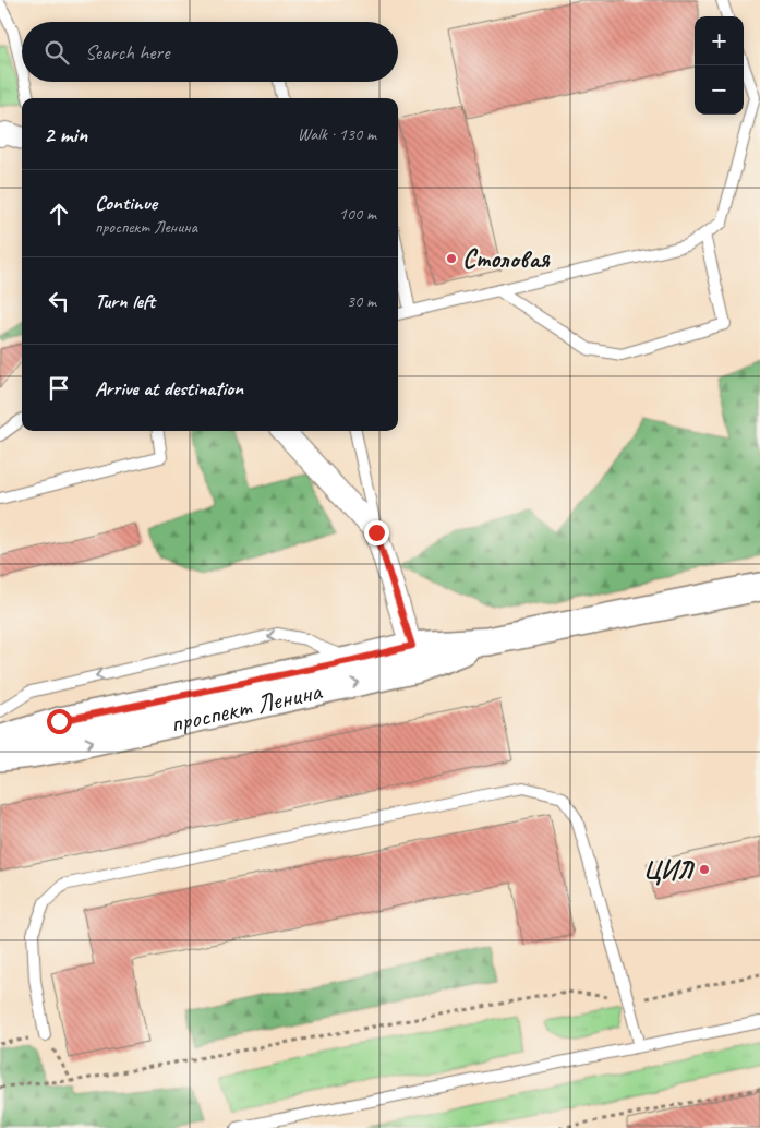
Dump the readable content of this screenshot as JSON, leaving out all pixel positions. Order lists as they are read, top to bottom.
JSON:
{
  "streets": {
    "street": ["проспект Ленина"]
  },
  "places": ["Столовая", "ЦИЛ"],
  "page": {
    "map_buttons": ["+", "−"],
    "search": "Search here",
    "heading": ["2 min", "Walk · 130 m"],
    "list": [
      ["Continue", "проспект Ленина", "100 m"],
      ["Turn left", "30 m"],
      "Arrive at destination"
    ]
  }
}
